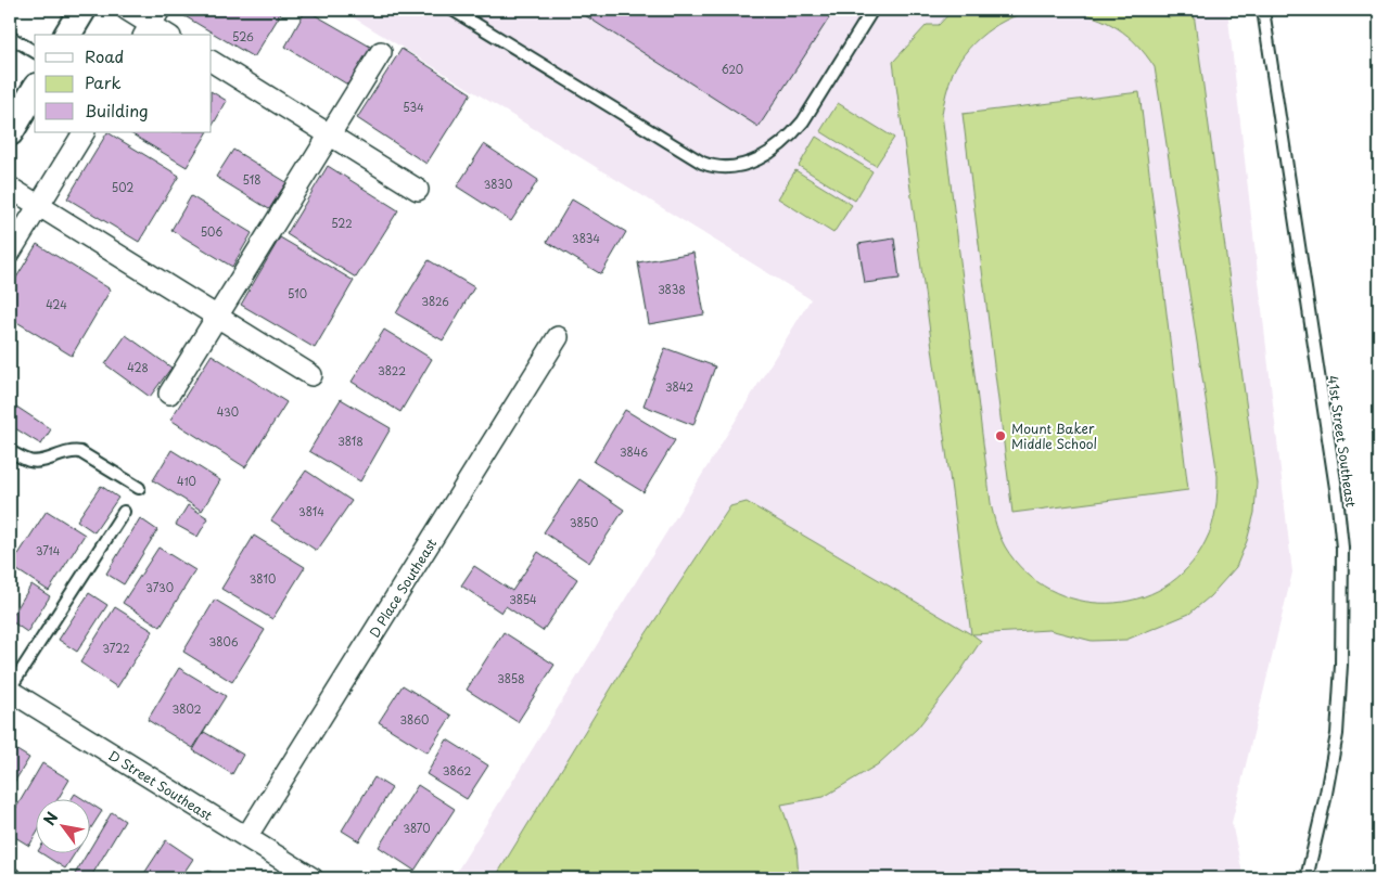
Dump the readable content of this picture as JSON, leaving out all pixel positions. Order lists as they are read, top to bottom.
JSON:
{
  "streets": {
    "street": ["D Place Southeast", "D Street Southeast"],
    "lane": ["41st Street Southeast"]
  },
  "crossings": [
    ["D Place Southeast", "D Street Southeast"]
  ],
  "places": ["Mount Baker Middle School"],
  "house_numbers": [
    "526",
    "620",
    "534",
    "518",
    "3830",
    "502",
    "522",
    "506",
    "3834",
    "3838",
    "510",
    "3826",
    "424",
    "428",
    "3822",
    "3842",
    "430",
    "3818",
    "3846",
    "410",
    "3814",
    "3850",
    "3714",
    "3810",
    "3730",
    "3854",
    "3806",
    "3722",
    "3858",
    "3802",
    "3860",
    "3862",
    "3870"
  ],
  "legend": ["Road", "Park", "Building"],
  "north": "top left"
}
